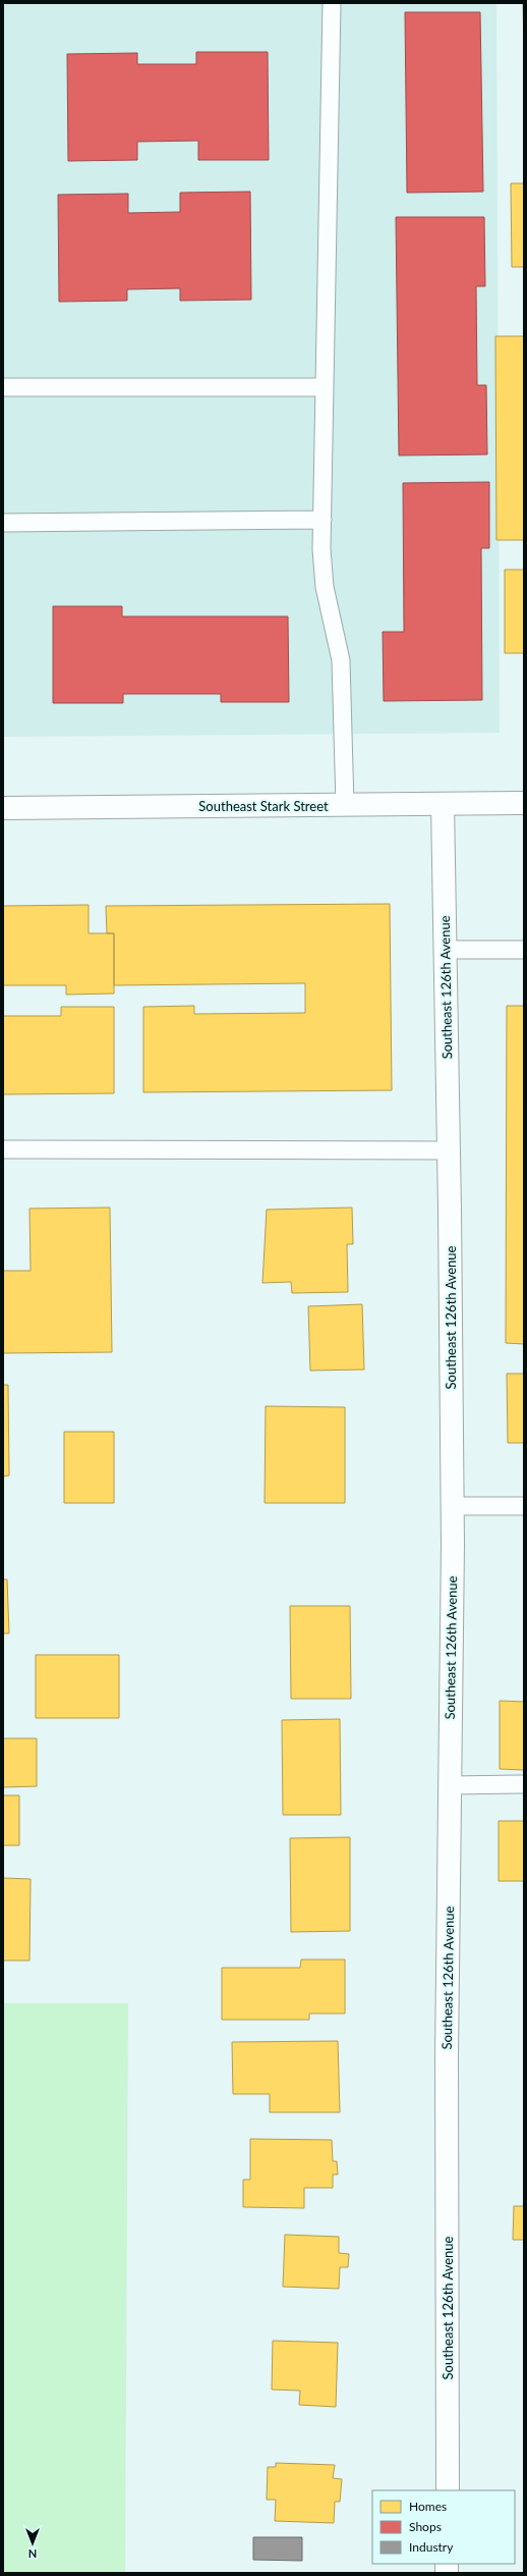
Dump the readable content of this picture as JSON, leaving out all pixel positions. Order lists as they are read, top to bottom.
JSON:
{
  "streets": {
    "street": ["Southeast Stark Street", "Southeast 126th Avenue"]
  },
  "crossings": [
    ["Southeast Stark Street", "Southeast 126th Avenue"]
  ],
  "legend": ["Homes", "Shops", "Industry"],
  "north": "bottom"
}
